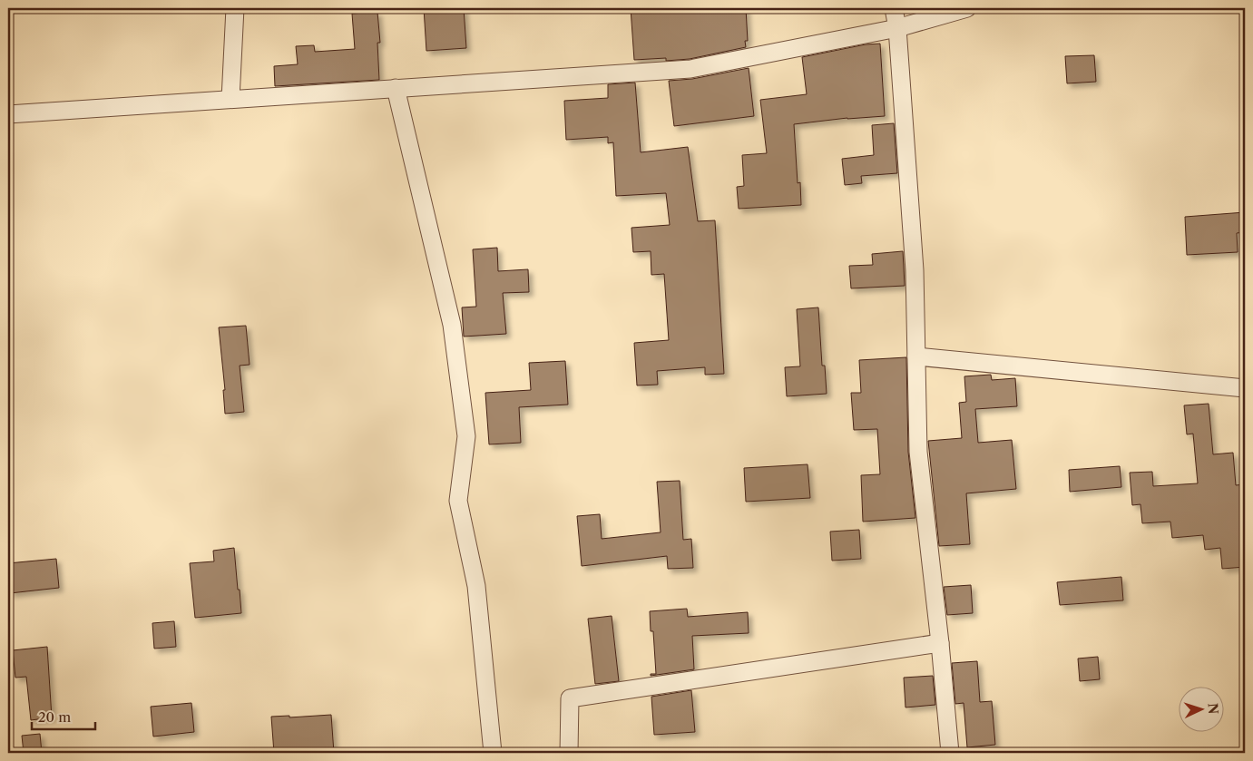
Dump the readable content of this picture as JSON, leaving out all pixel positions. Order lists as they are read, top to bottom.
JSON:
{
  "scale_bar": "20 m",
  "north": "right"
}
